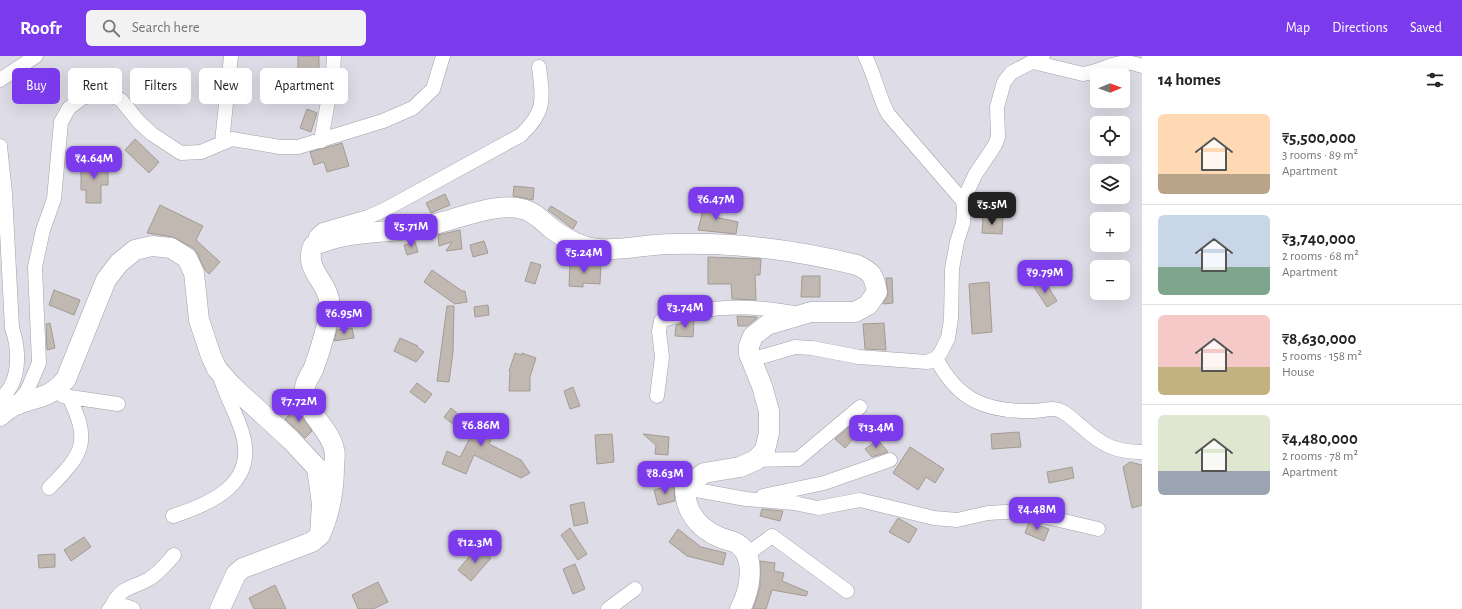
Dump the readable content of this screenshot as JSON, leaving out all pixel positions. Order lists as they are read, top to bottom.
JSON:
{
  "north": "right",
  "page": {
    "header": "Roofr",
    "search": "Search here",
    "nav": ["Map", "Directions", "Saved"],
    "heading": "14 homes",
    "map_buttons": ["+", "−"],
    "chip": [
      "Buy",
      "Rent",
      "Filters",
      "New",
      "Apartment"
    ],
    "list": [
      {
        "name": "₹5,500,000",
        "note": "3 rooms · 89 m² · Apartment"
      },
      {
        "name": "₹3,740,000",
        "note": "2 rooms · 68 m² · Apartment"
      },
      {
        "name": "₹8,630,000",
        "note": "5 rooms · 158 m² · House"
      },
      {
        "name": "₹4,480,000",
        "note": "2 rooms · 78 m² · Apartment"
      }
    ],
    "price": [
      "₹4.64M",
      "₹6.47M",
      "₹5.5M",
      "₹5.71M",
      "₹5.24M",
      "₹9.79M",
      "₹3.74M",
      "₹6.95M",
      "₹7.72M",
      "₹6.86M",
      "₹13.4M",
      "₹8.63M",
      "₹4.48M",
      "₹12.3M"
    ]
  }
}
